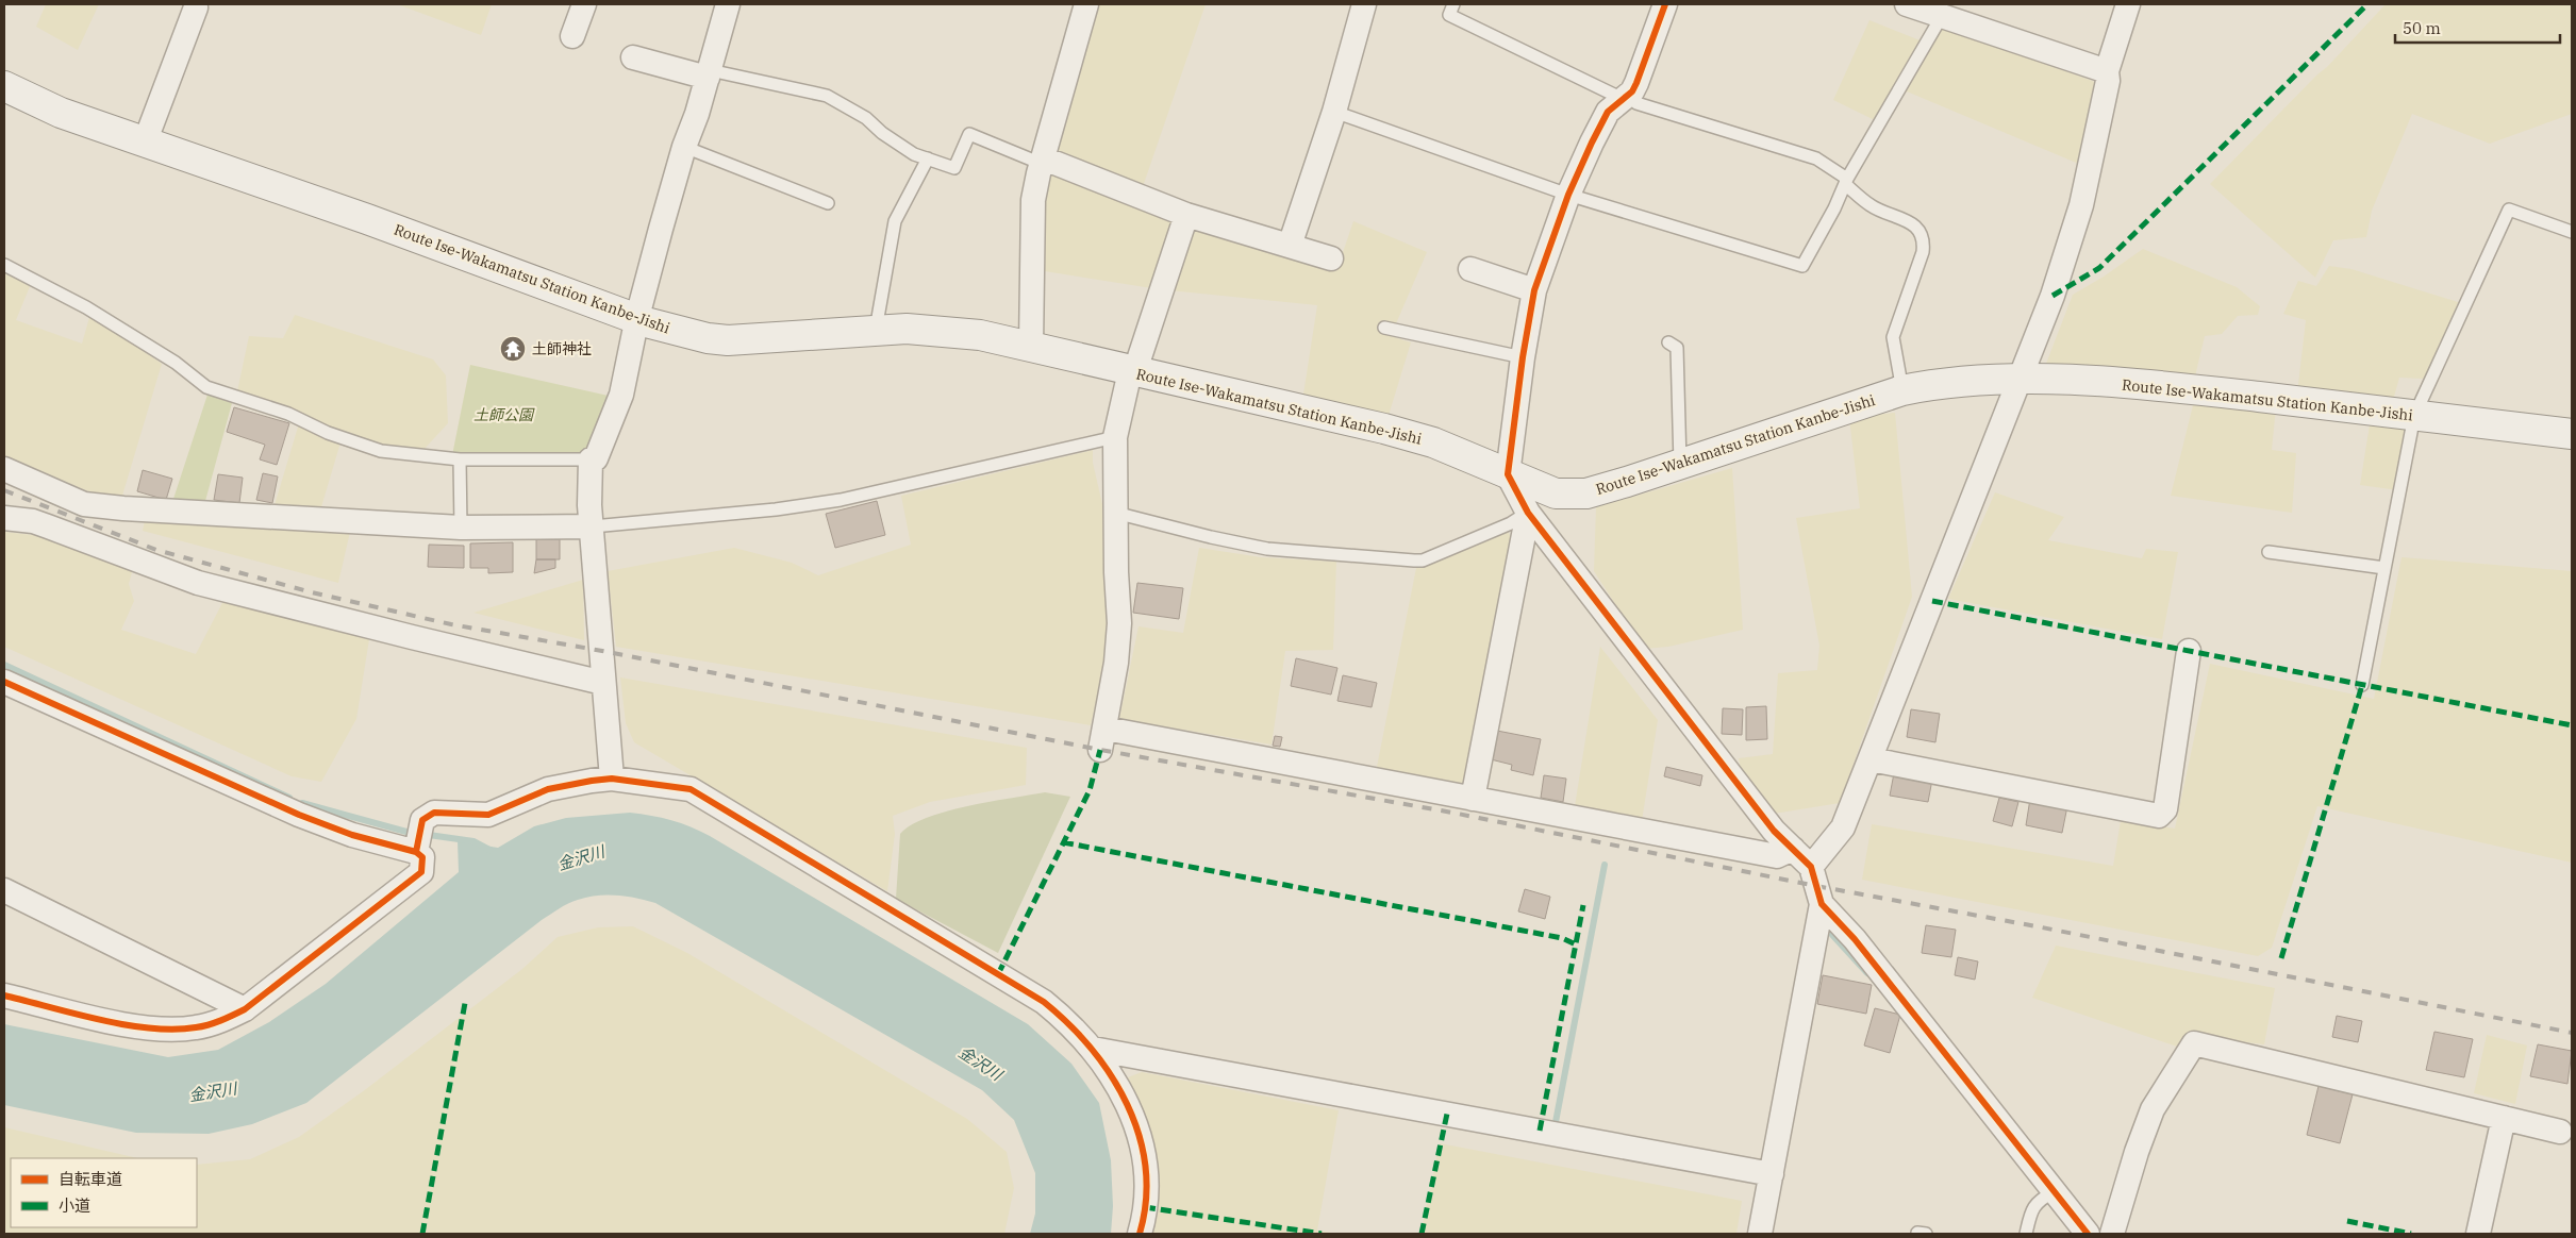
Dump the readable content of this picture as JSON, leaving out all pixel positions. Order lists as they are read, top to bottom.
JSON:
{
  "streets": {
    "main road": ["Route Ise-Wakamatsu Station Kanbe-Jishi"]
  },
  "water": ["金沢川"],
  "parks": ["土師公園"],
  "places": {
    "temple": ["土師神社"]
  },
  "legend": ["自転車道", "小道"],
  "scale_bar": "50 m"
}
